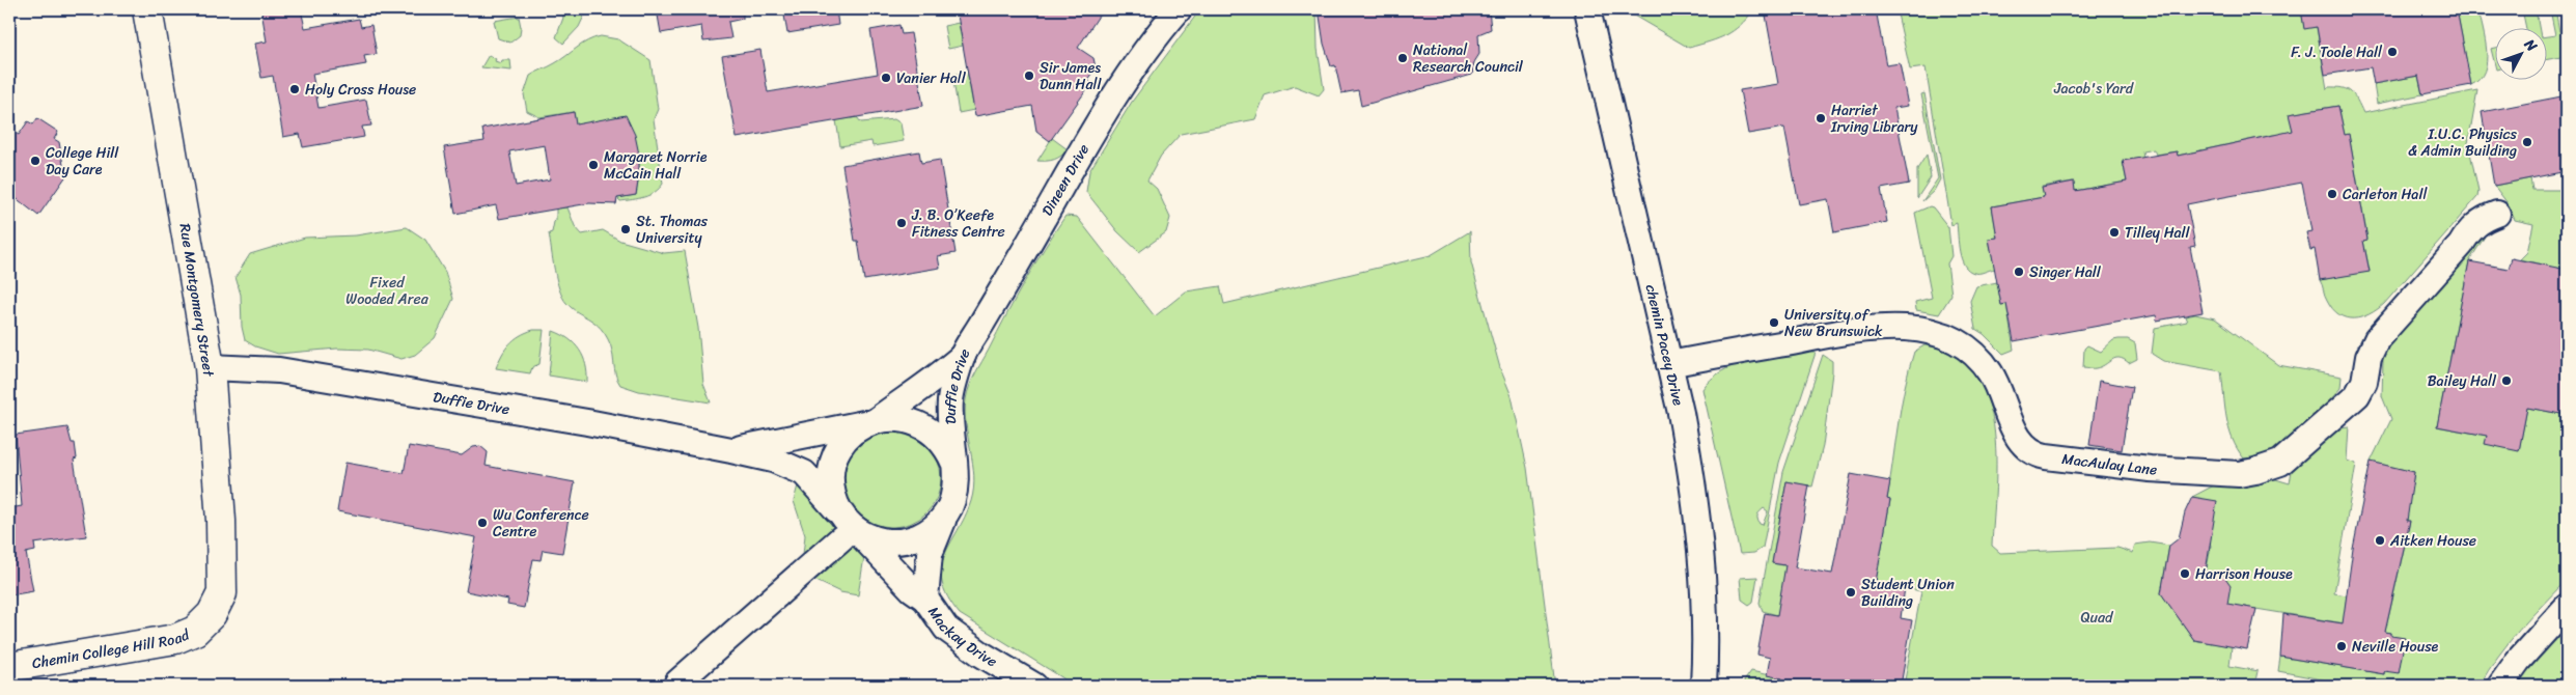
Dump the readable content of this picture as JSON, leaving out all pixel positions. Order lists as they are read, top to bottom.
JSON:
{
  "streets": {
    "street": [
      "Dineen Drive",
      "Rue Montgomery Street",
      "chemin Pacey Drive",
      "Duffie Drive",
      "MacAulay Lane",
      "Mackay Drive",
      "Chemin College Hill Road"
    ]
  },
  "crossings": [
    ["Dineen Drive", "Duffie Drive"],
    ["Rue Montgomery Street", "Duffie Drive"],
    ["Rue Montgomery Street", "Chemin College Hill Road"],
    ["chemin Pacey Drive", "MacAulay Lane"],
    ["Duffie Drive", "Mackay Drive"]
  ],
  "parks": ["Jacob's Yard", "Fixed Wooded Area", "Quad"],
  "places": [
    "F. J. Toole Hall",
    "National Research Council",
    "Sir James Dunn Hall",
    "Vanier Hall",
    "Holy Cross House",
    "Harriet Irving Library",
    "I.U.C. Physics & Admin Building",
    "College Hill Day Care",
    "Margaret Norrie McCain Hall",
    "Carleton Hall",
    "J. B. O’Keefe Fitness Centre",
    "St. Thomas University",
    "Tilley Hall",
    "Singer Hall",
    "University of New Brunswick",
    "Bailey Hall",
    "Wu Conference Centre",
    "Aitken House",
    "Harrison House",
    "Student Union Building",
    "Neville House"
  ],
  "north": "top right"
}
